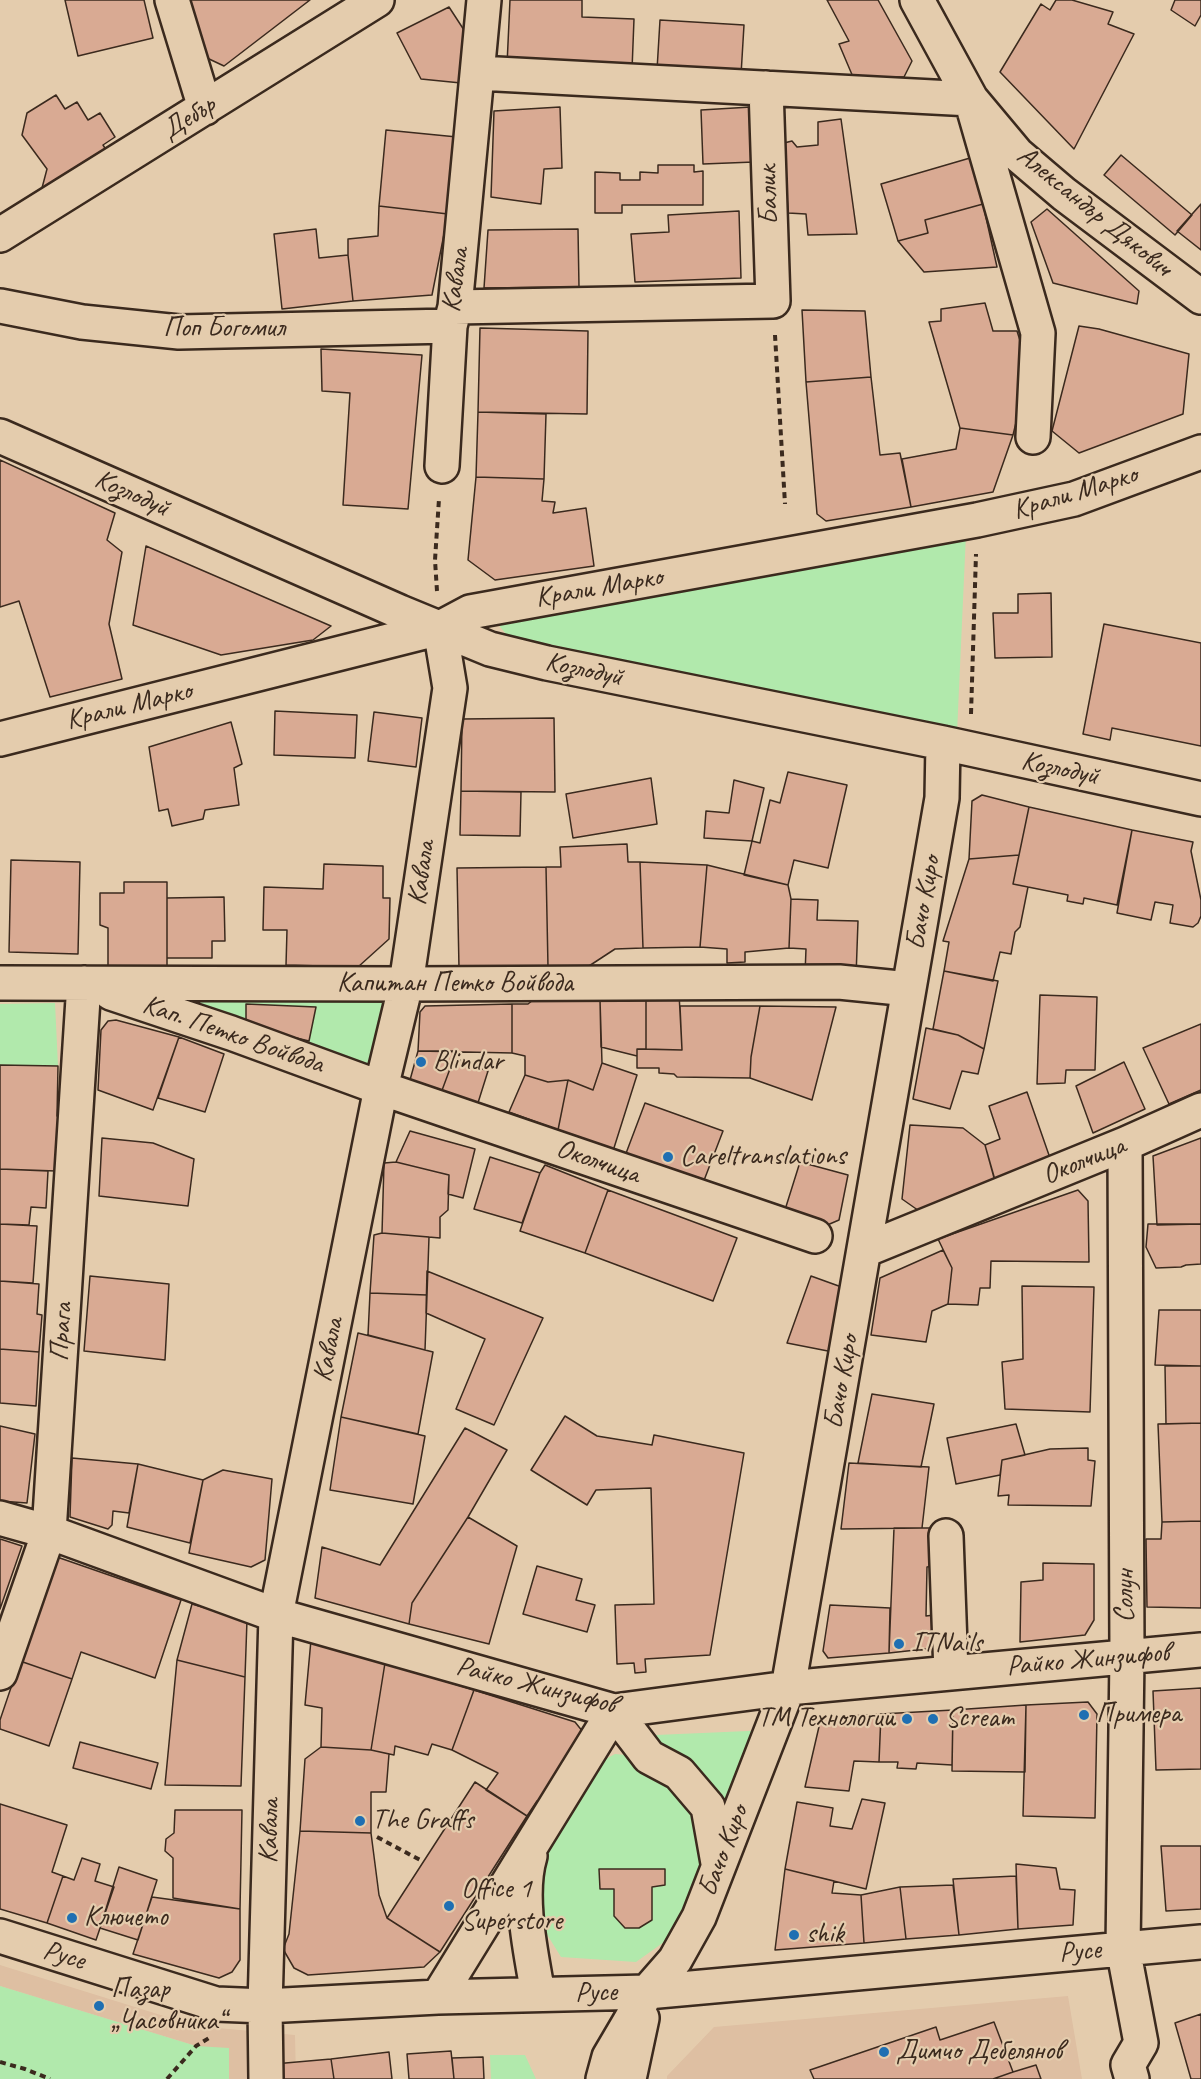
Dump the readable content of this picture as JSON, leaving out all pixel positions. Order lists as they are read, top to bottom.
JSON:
{
  "streets": {
    "street": [
      "Дебър",
      "Балик",
      "Александър Дякович",
      "Кавала",
      "Поп Богомил",
      "Крали Марко",
      "Козлодуй",
      "Бачо Киро",
      "Капитан Петко Войвода",
      "Кап. Петко Войвода",
      "Околчица",
      "Прага",
      "Солун",
      "Райко Жинзифов",
      "Русе"
    ]
  },
  "crossings": [
    ["Балик", "Поп Богомил"],
    ["Кавала", "Поп Богомил"],
    ["Кавала", "Крали Марко"],
    ["Кавала", "Козлодуй"],
    ["Кавала", "Капитан Петко Войвода"],
    ["Кавала", "Кап. Петко Войвода"],
    ["Кавала", "Околчица"],
    ["Кавала", "Райко Жинзифов"],
    ["Кавала", "Русе"],
    ["Крали Марко", "Козлодуй"],
    ["Козлодуй", "Бачо Киро"],
    ["Бачо Киро", "Капитан Петко Войвода"],
    ["Бачо Киро", "Околчица"],
    ["Бачо Киро", "Райко Жинзифов"],
    ["Бачо Киро", "Русе"],
    ["Капитан Петко Войвода", "Кап. Петко Войвода"],
    ["Капитан Петко Войвода", "Прага"],
    ["Кап. Петко Войвода", "Околчица"],
    ["Кап. Петко Войвода", "Прага"],
    ["Околчица", "Солун"],
    ["Прага", "Райко Жинзифов"],
    ["Солун", "Райко Жинзифов"],
    ["Солун", "Русе"]
  ],
  "places": [
    "Blindar",
    "Careltranslations",
    "ITNails",
    "Примера",
    "TM Технологии",
    "Scream",
    "The Graffs",
    "Office 1 Superstore",
    "Ключето",
    "shik",
    "Пазар „Часовника“",
    "Димчо Дебелянов"
  ]
}
